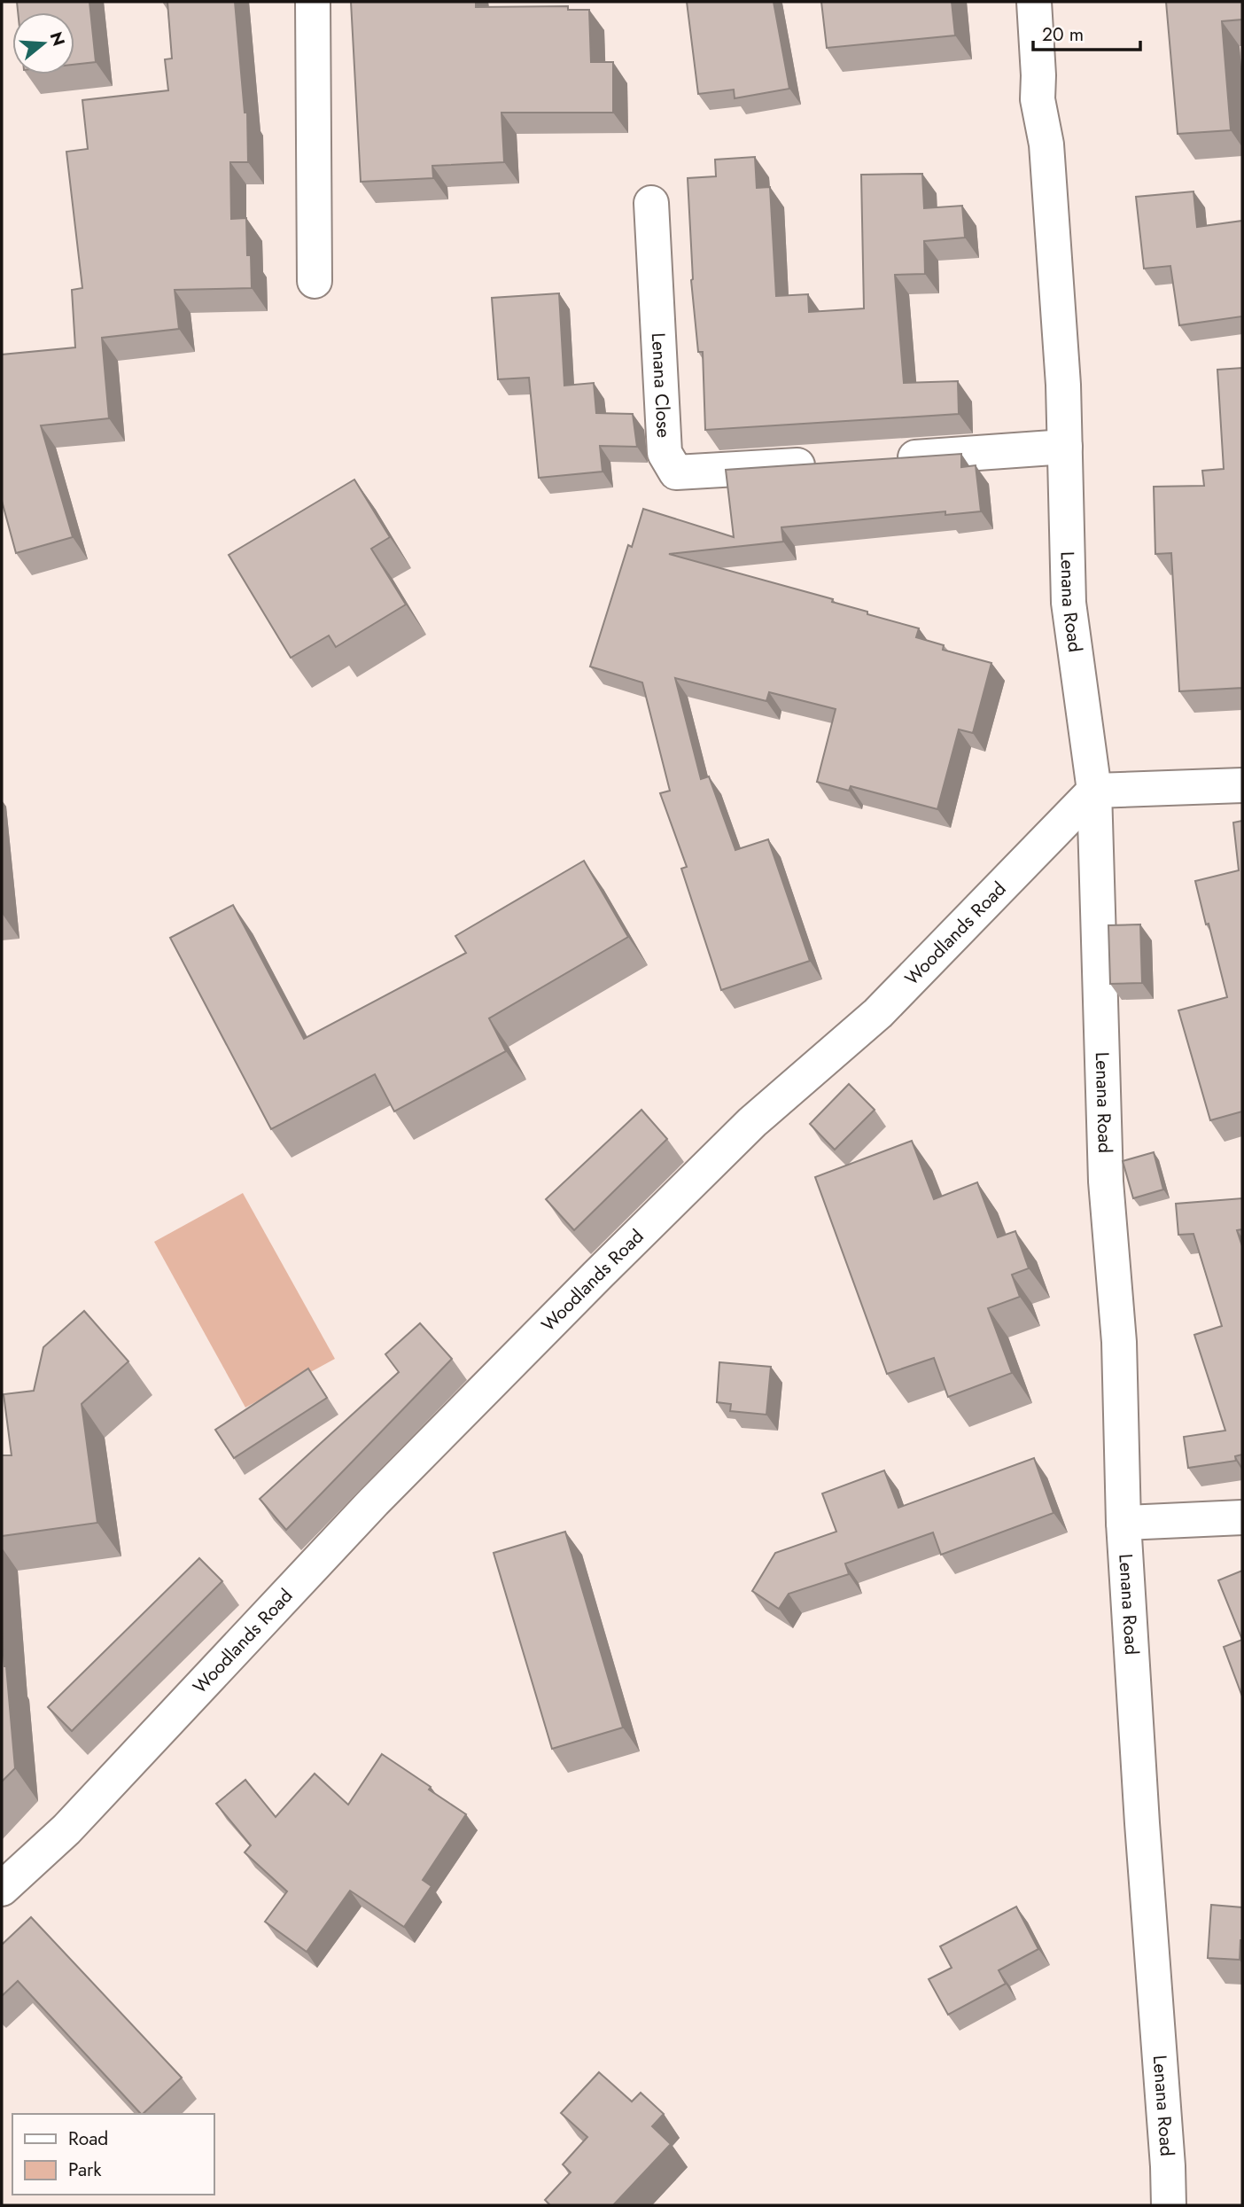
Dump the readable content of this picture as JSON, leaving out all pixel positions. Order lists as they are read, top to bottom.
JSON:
{
  "streets": {
    "street": ["Lenana Close", "Lenana Road", "Woodlands Road"]
  },
  "crossings": [
    ["Lenana Road", "Woodlands Road"]
  ],
  "legend": ["Road", "Park"],
  "scale_bar": "20 m",
  "north": "right"
}
